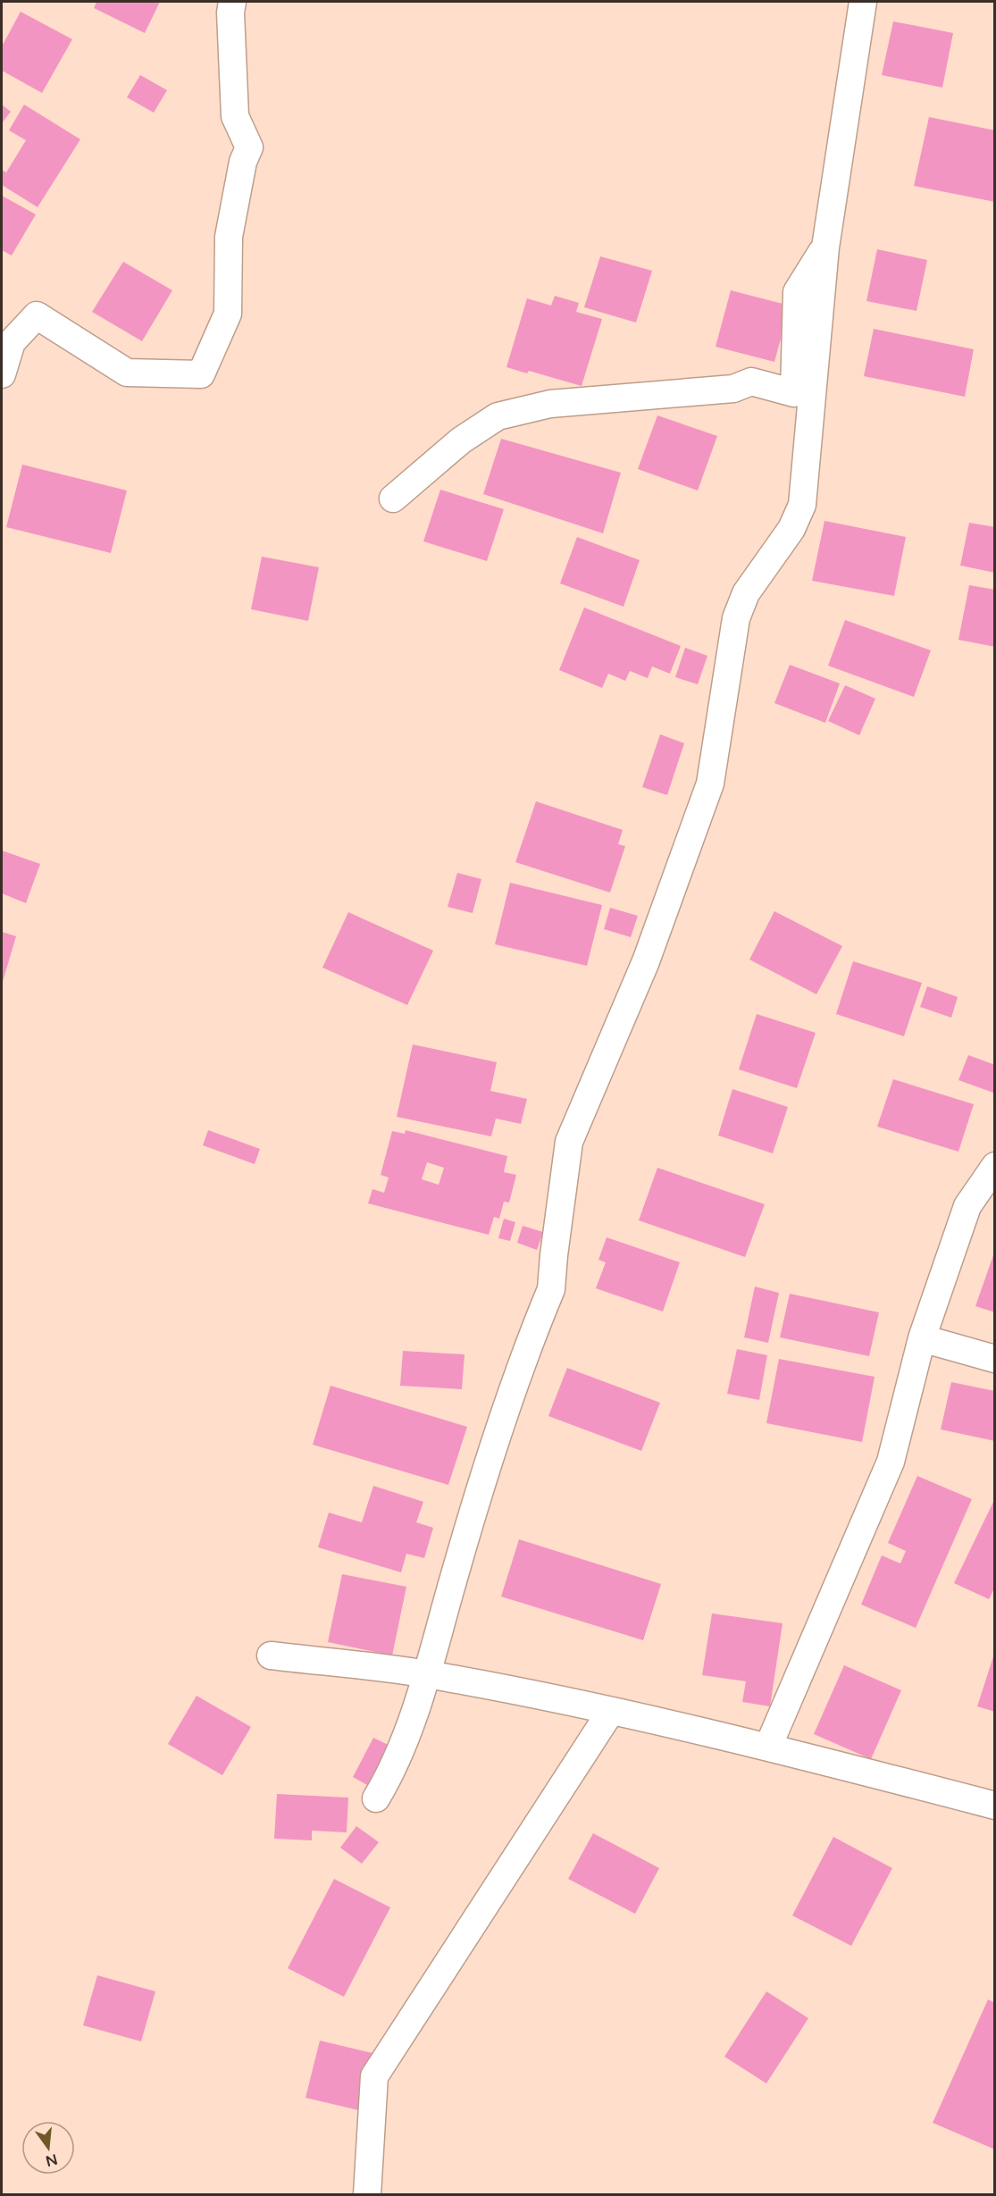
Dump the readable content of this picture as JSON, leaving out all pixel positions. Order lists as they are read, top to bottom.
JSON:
{
  "north": "bottom"
}
